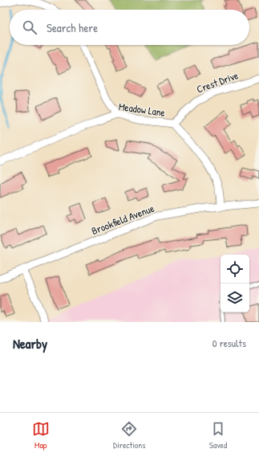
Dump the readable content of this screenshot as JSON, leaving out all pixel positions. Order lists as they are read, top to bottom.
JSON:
{
  "streets": {
    "street": ["Crest Drive", "Meadow Lane", "Brookfield Avenue"]
  },
  "crossings": [
    ["Crest Drive", "Meadow Lane"],
    ["Meadow Lane", "Brookfield Avenue"]
  ],
  "page": {
    "search": "Search here",
    "heading": ["Nearby", "0 results"],
    "nav": ["Map", "Directions", "Saved"]
  }
}
